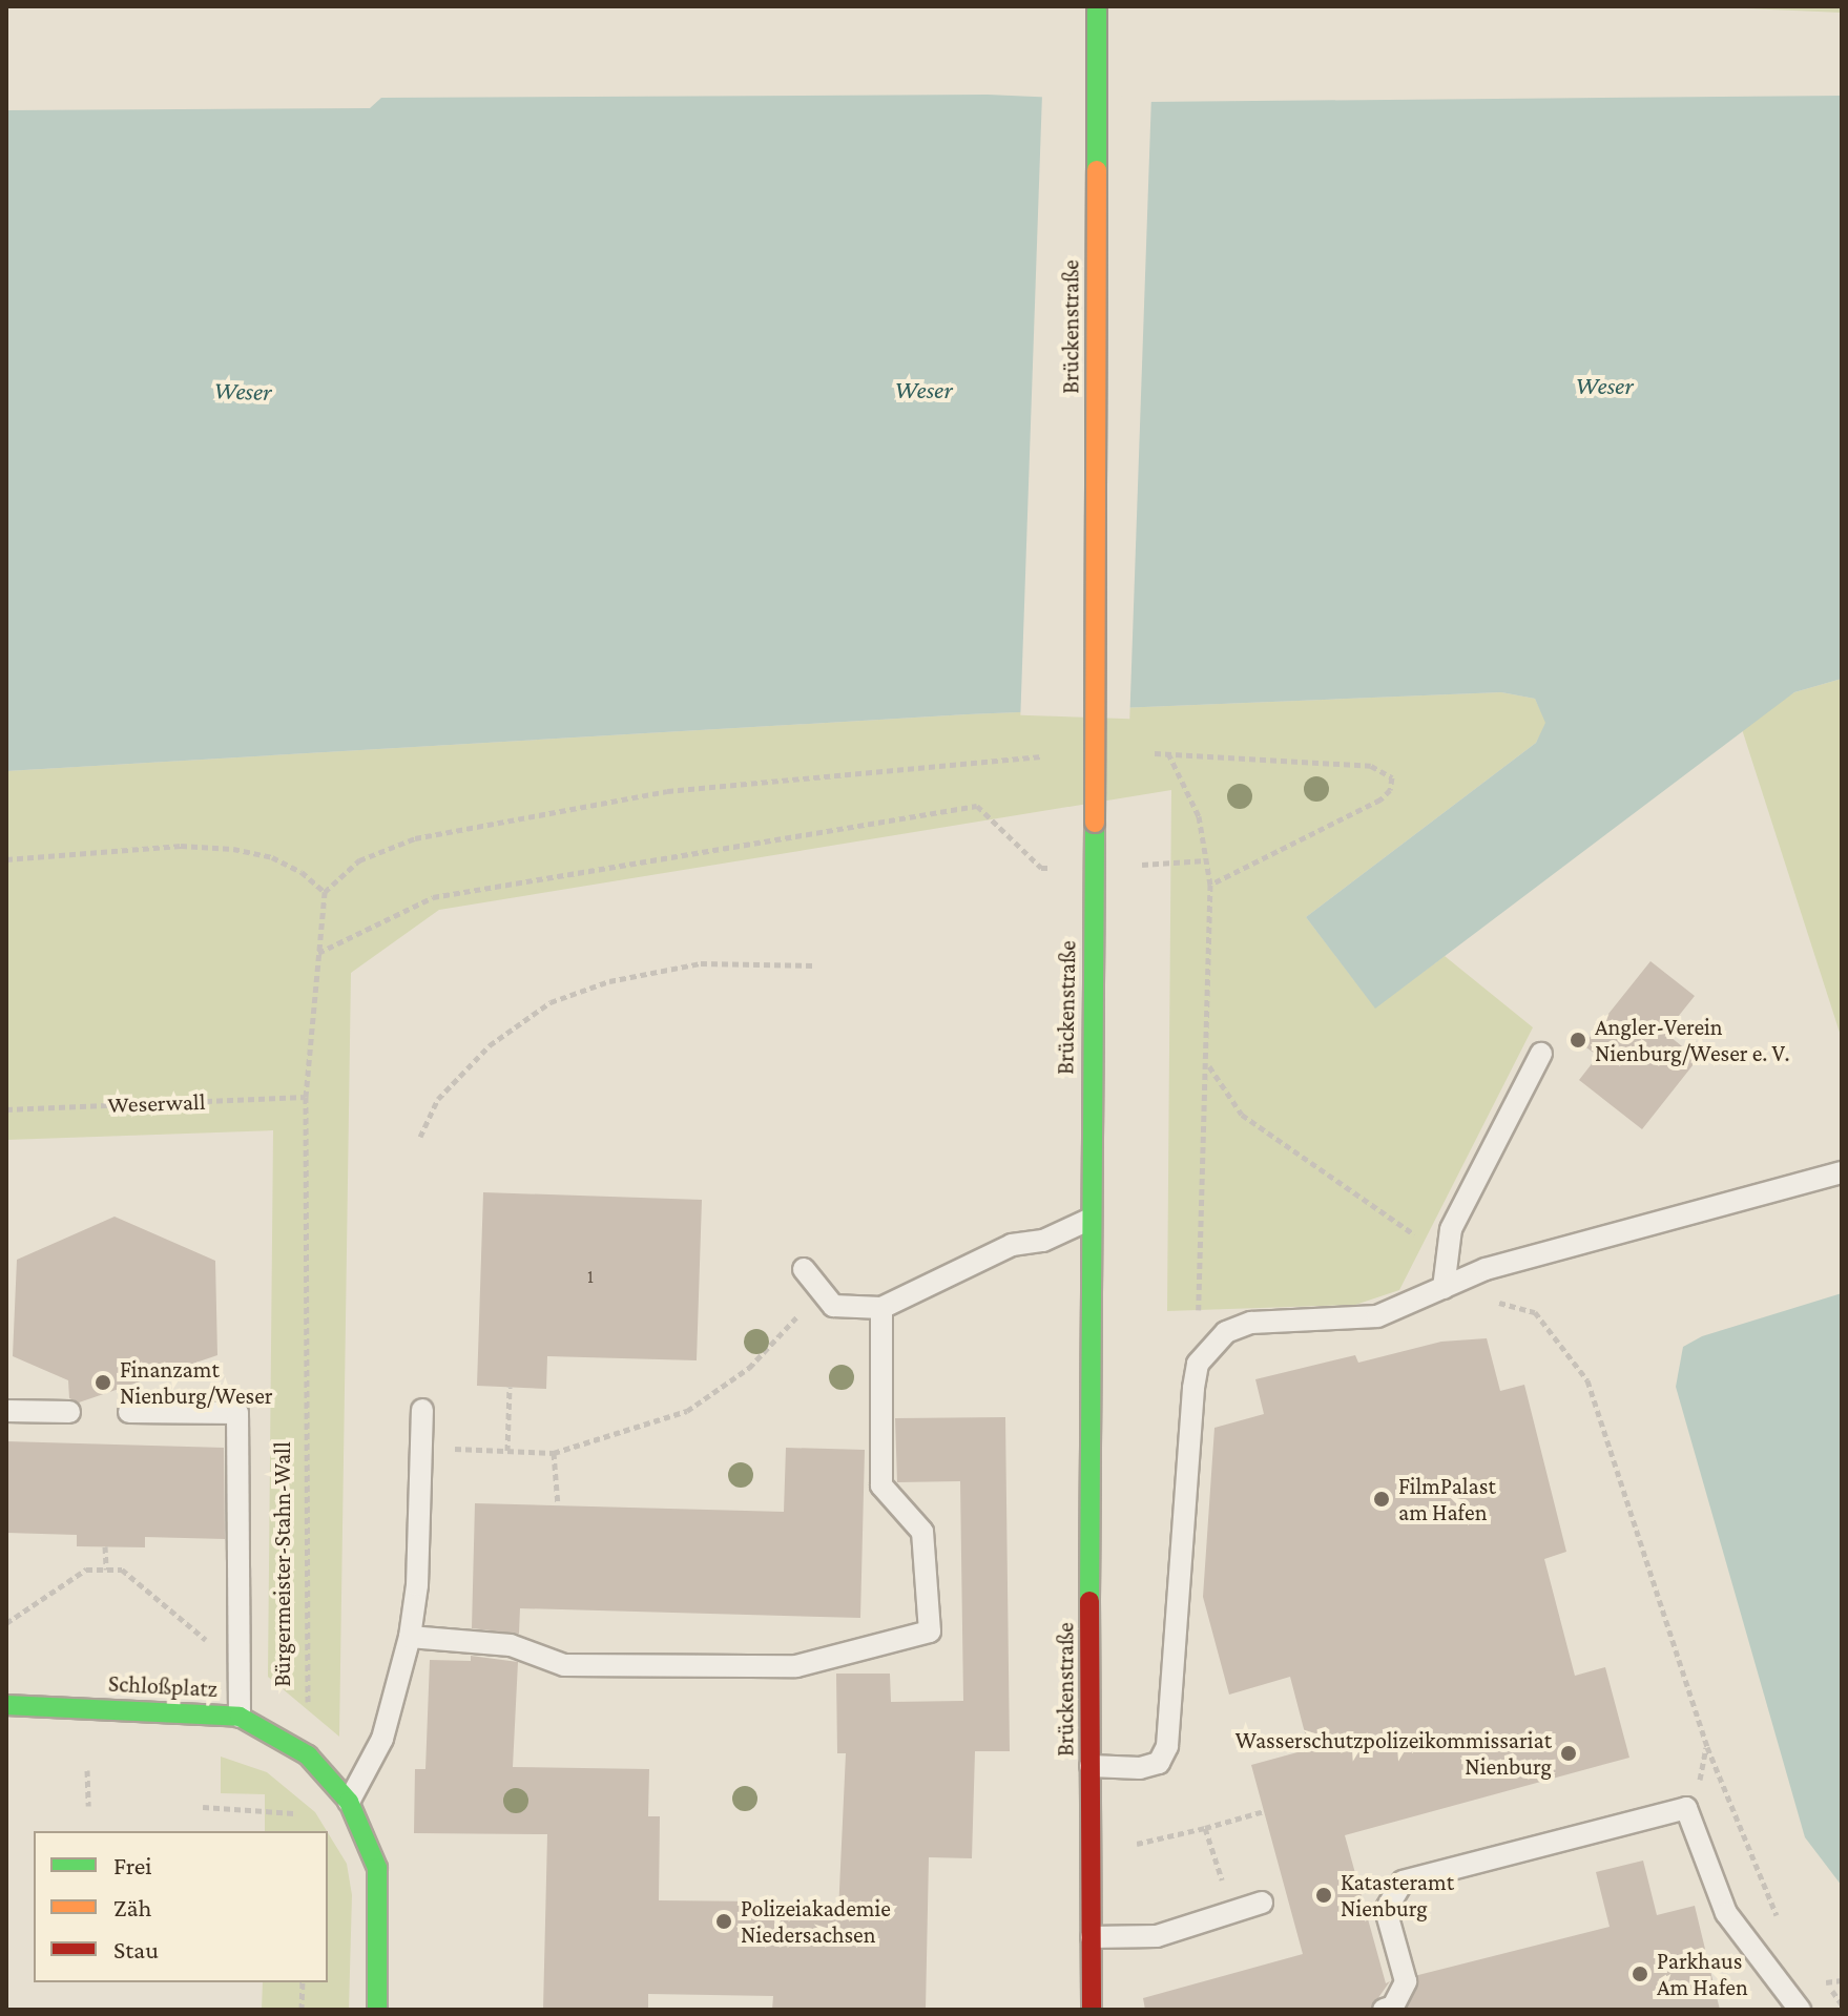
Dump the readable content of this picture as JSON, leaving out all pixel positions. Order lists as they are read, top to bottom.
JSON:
{
  "streets": {
    "street": ["Brückenstraße", "Schloßplatz"],
    "path": ["Weserwall", "Bürgermeister-Stahn-Wall"]
  },
  "crossings": [
    ["Weserwall", "Bürgermeister-Stahn-Wall"],
    ["Bürgermeister-Stahn-Wall", "Schloßplatz"]
  ],
  "water": ["Weser"],
  "places": [
    "Angler-Verein Nienburg/Weser e. V.",
    "Finanzamt Nienburg/Weser",
    "FilmPalast am Hafen",
    "Wasserschutzpolizeikommissariat Nienburg",
    "Katasteramt Nienburg",
    "Polizeiakademie Niedersachsen",
    "Parkhaus Am Hafen"
  ],
  "house_numbers": ["1"],
  "legend": ["Frei", "Zäh", "Stau"]
}
